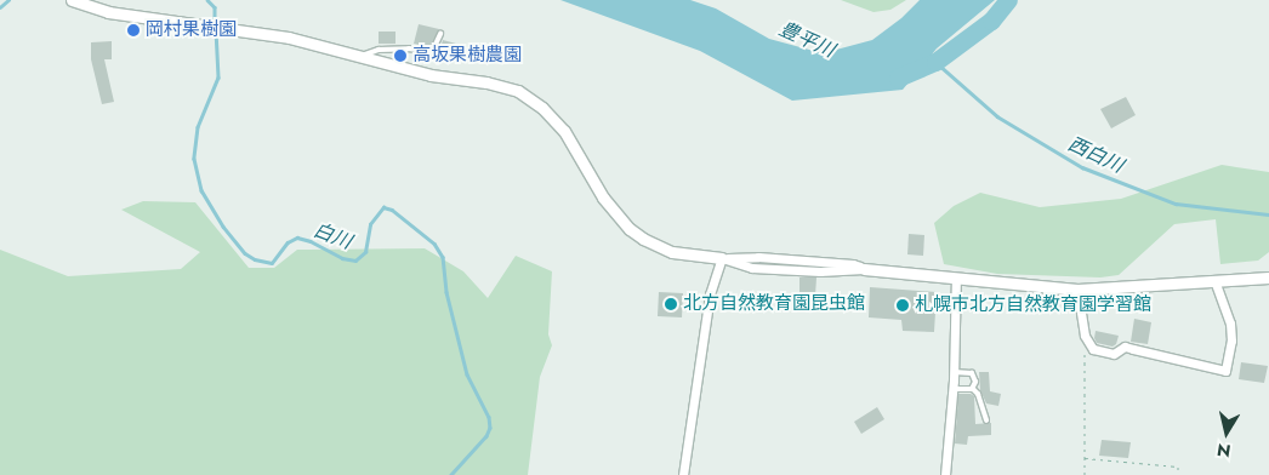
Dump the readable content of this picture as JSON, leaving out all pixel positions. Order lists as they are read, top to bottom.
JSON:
{
  "water": ["豊平川", "西白川", "白川"],
  "places": [
    "岡村果樹園",
    "高坂果樹農園",
    "北方自然教育園昆虫館",
    "札幌市北方自然教育園学習館"
  ],
  "north": "bottom"
}
